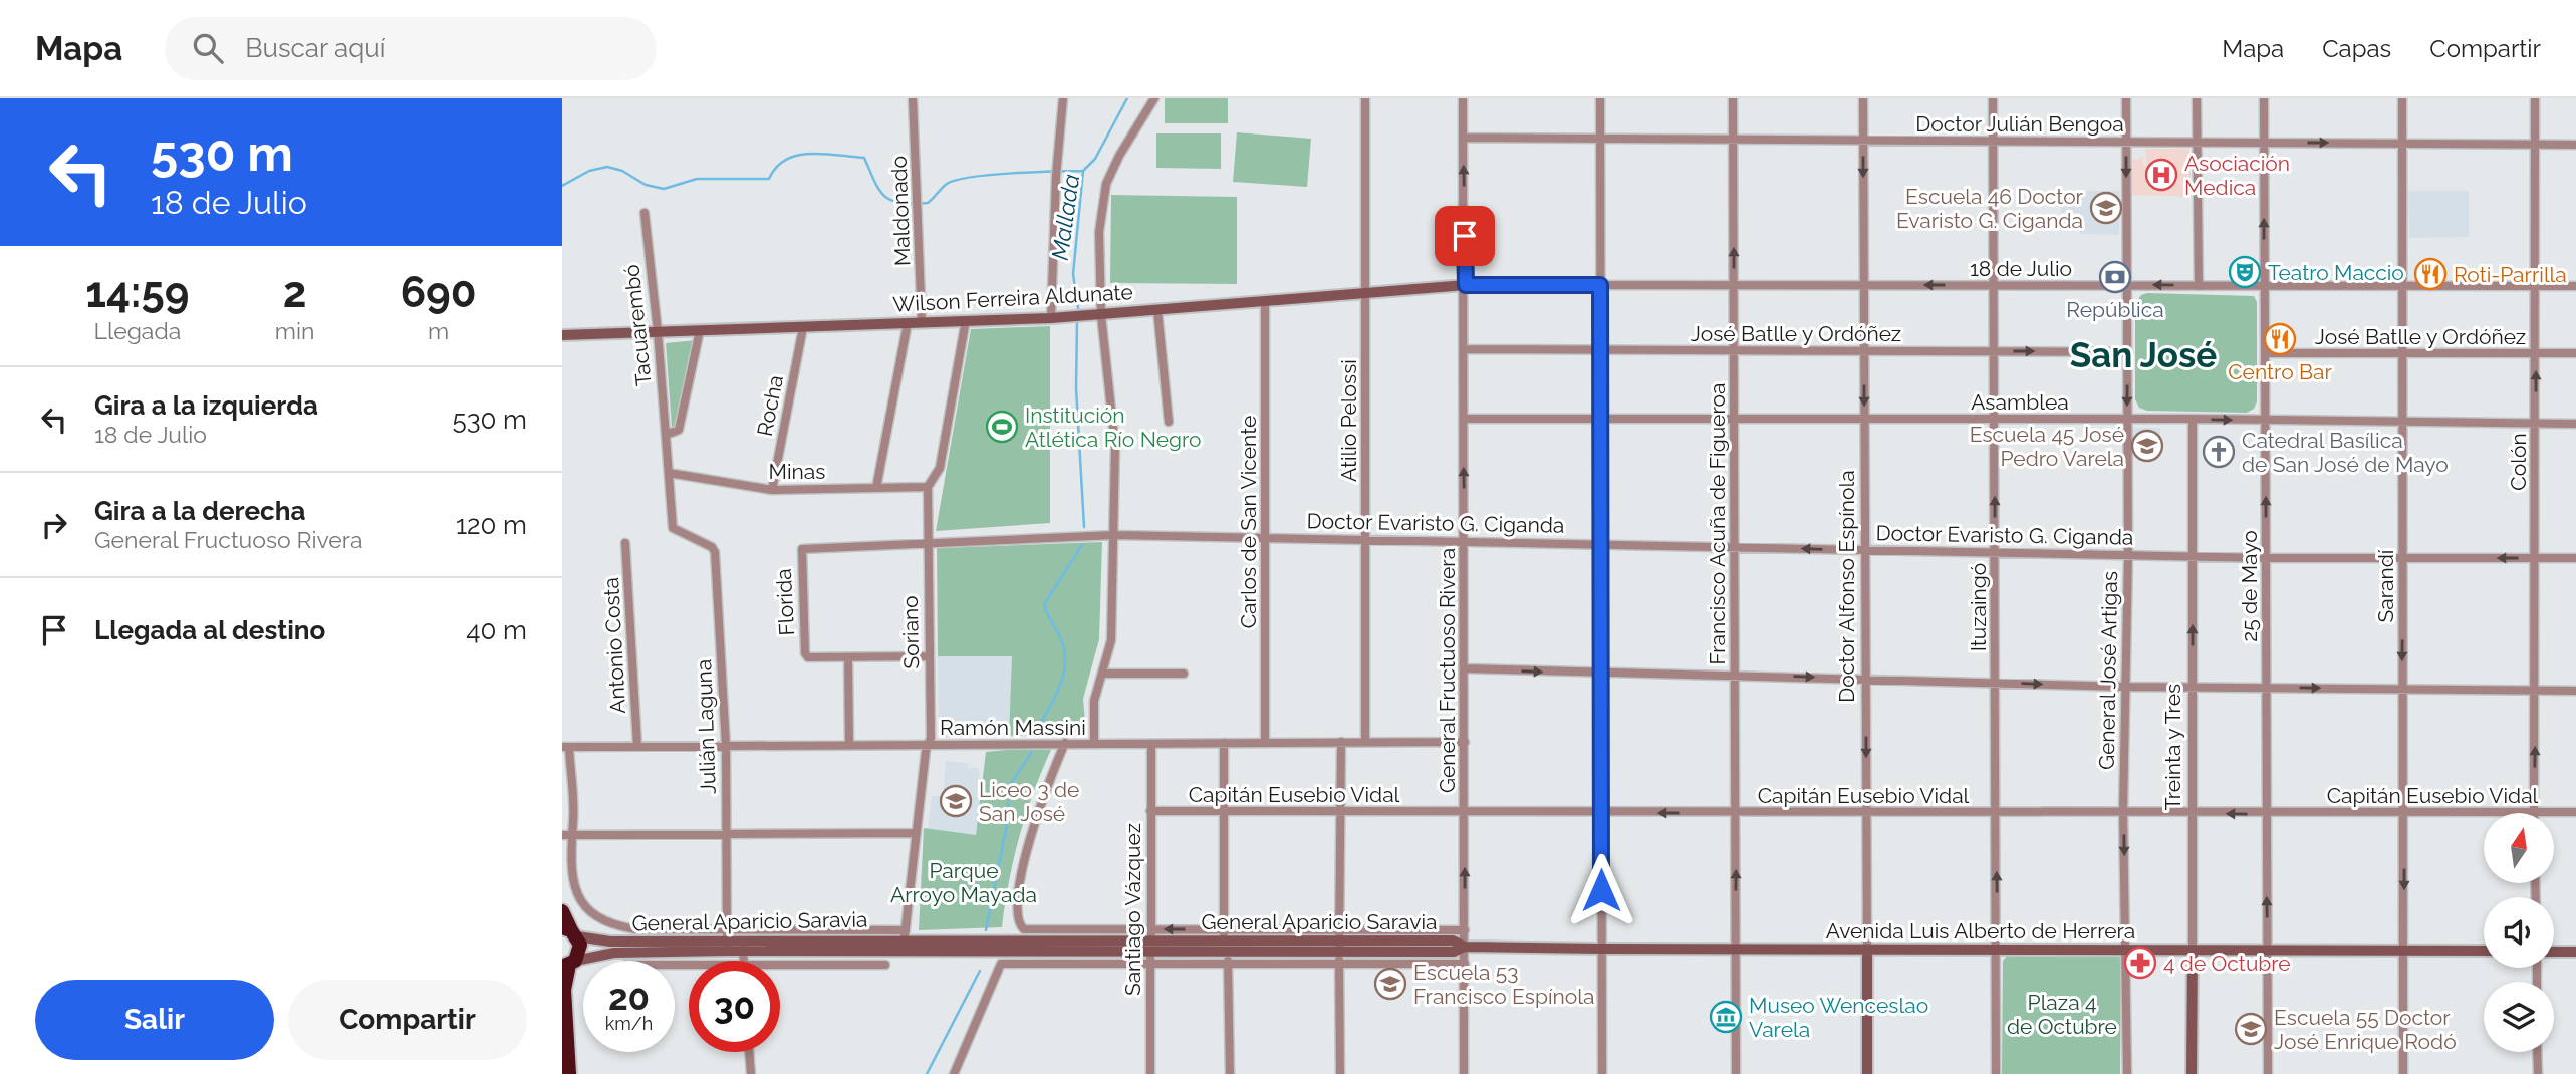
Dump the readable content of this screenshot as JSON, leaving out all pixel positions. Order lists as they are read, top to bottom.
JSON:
{
  "streets": {
    "main road": [
      "Wilson Ferreira Aldunate",
      "Doctor Alfonso Espínola",
      "Treinta y Tres",
      "General Aparicio Saravia",
      "Avenida Luis Alberto de Herrera"
    ],
    "street": [
      "Doctor Julián Bengoa",
      "Maldonado",
      "18 de Julio",
      "Tacuarembó",
      "José Batlle y Ordóñez",
      "Asamblea",
      "Rocha",
      "Atilio Pelossi",
      "Colón",
      "Minas",
      "Carlos de San Vicente",
      "Doctor Evaristo G. Ciganda",
      "Francisco Acuña de Figueroa",
      "25 de Mayo",
      "Sarandí",
      "Florida",
      "Ituzaingó",
      "Soriano",
      "Antonio Costa",
      "General Fructuoso Rivera",
      "General José Artigas",
      "Julián Laguna",
      "Ramón Massini",
      "Capitán Eusebio Vidal",
      "Santiago Vázquez"
    ]
  },
  "crossings": [
    ["Doctor Julián Bengoa", "Colón"],
    ["Doctor Julián Bengoa", "Francisco Acuña de Figueroa"],
    ["Doctor Julián Bengoa", "Doctor Alfonso Espínola"],
    ["Doctor Julián Bengoa", "25 de Mayo"],
    ["Doctor Julián Bengoa", "Sarandí"],
    ["Doctor Julián Bengoa", "Ituzaingó"],
    ["Doctor Julián Bengoa", "General Fructuoso Rivera"],
    ["Doctor Julián Bengoa", "General José Artigas"],
    ["Maldonado", "Wilson Ferreira Aldunate"],
    ["18 de Julio", "Wilson Ferreira Aldunate"],
    ["18 de Julio", "Colón"],
    ["18 de Julio", "Francisco Acuña de Figueroa"],
    ["18 de Julio", "Doctor Alfonso Espínola"],
    ["18 de Julio", "25 de Mayo"],
    ["18 de Julio", "Sarandí"],
    ["18 de Julio", "Ituzaingó"],
    ["18 de Julio", "General Fructuoso Rivera"],
    ["18 de Julio", "General José Artigas"],
    ["Wilson Ferreira Aldunate", "Tacuarembó"],
    ["Wilson Ferreira Aldunate", "Rocha"],
    ["Wilson Ferreira Aldunate", "Atilio Pelossi"],
    ["Wilson Ferreira Aldunate", "Carlos de San Vicente"],
    ["Wilson Ferreira Aldunate", "Soriano"],
    ["Wilson Ferreira Aldunate", "General Fructuoso Rivera"],
    ["Tacuarembó", "Minas"],
    ["Tacuarembó", "Julián Laguna"],
    ["José Batlle y Ordóñez", "Colón"],
    ["José Batlle y Ordóñez", "Francisco Acuña de Figueroa"],
    ["José Batlle y Ordóñez", "Doctor Alfonso Espínola"],
    ["José Batlle y Ordóñez", "25 de Mayo"],
    ["José Batlle y Ordóñez", "Sarandí"],
    ["José Batlle y Ordóñez", "Ituzaingó"],
    ["José Batlle y Ordóñez", "General Fructuoso Rivera"],
    ["José Batlle y Ordóñez", "General José Artigas"],
    ["Asamblea", "Colón"],
    ["Asamblea", "Francisco Acuña de Figueroa"],
    ["Asamblea", "Doctor Alfonso Espínola"],
    ["Asamblea", "25 de Mayo"],
    ["Asamblea", "Sarandí"],
    ["Asamblea", "Ituzaingó"],
    ["Asamblea", "General Fructuoso Rivera"],
    ["Asamblea", "General José Artigas"],
    ["Asamblea", "Treinta y Tres"],
    ["Rocha", "Minas"],
    ["Atilio Pelossi", "Doctor Evaristo G. Ciganda"],
    ["Atilio Pelossi", "Ramón Massini"],
    ["Colón", "Doctor Evaristo G. Ciganda"],
    ["Colón", "Capitán Eusebio Vidal"],
    ["Minas", "Soriano"],
    ["Carlos de San Vicente", "Doctor Evaristo G. Ciganda"],
    ["Carlos de San Vicente", "Ramón Massini"],
    ["Doctor Evaristo G. Ciganda", "Francisco Acuña de Figueroa"],
    ["Doctor Evaristo G. Ciganda", "Doctor Alfonso Espínola"],
    ["Doctor Evaristo G. Ciganda", "25 de Mayo"],
    ["Doctor Evaristo G. Ciganda", "Sarandí"],
    ["Doctor Evaristo G. Ciganda", "Florida"],
    ["Doctor Evaristo G. Ciganda", "Ituzaingó"],
    ["Doctor Evaristo G. Ciganda", "Soriano"],
    ["Doctor Evaristo G. Ciganda", "General Fructuoso Rivera"],
    ["Doctor Evaristo G. Ciganda", "General José Artigas"],
    ["Doctor Evaristo G. Ciganda", "Treinta y Tres"],
    ["Francisco Acuña de Figueroa", "Capitán Eusebio Vidal"],
    ["Francisco Acuña de Figueroa", "Avenida Luis Alberto de Herrera"],
    ["Doctor Alfonso Espínola", "Capitán Eusebio Vidal"],
    ["Doctor Alfonso Espínola", "Avenida Luis Alberto de Herrera"],
    ["25 de Mayo", "Capitán Eusebio Vidal"],
    ["25 de Mayo", "Avenida Luis Alberto de Herrera"],
    ["Sarandí", "Capitán Eusebio Vidal"],
    ["Sarandí", "Avenida Luis Alberto de Herrera"],
    ["Ituzaingó", "Capitán Eusebio Vidal"],
    ["Ituzaingó", "Avenida Luis Alberto de Herrera"],
    ["Soriano", "Ramón Massini"],
    ["Soriano", "General Aparicio Saravia"],
    ["Antonio Costa", "Ramón Massini"],
    ["General Fructuoso Rivera", "Ramón Massini"],
    ["General Fructuoso Rivera", "Capitán Eusebio Vidal"],
    ["General Fructuoso Rivera", "General Aparicio Saravia"],
    ["General Fructuoso Rivera", "Avenida Luis Alberto de Herrera"],
    ["General José Artigas", "Capitán Eusebio Vidal"],
    ["General José Artigas", "Avenida Luis Alberto de Herrera"],
    ["Julián Laguna", "Ramón Massini"],
    ["Julián Laguna", "General Aparicio Saravia"],
    ["Ramón Massini", "Santiago Vázquez"],
    ["Ramón Massini", "General Aparicio Saravia"],
    ["Treinta y Tres", "Capitán Eusebio Vidal"],
    ["Treinta y Tres", "Avenida Luis Alberto de Herrera"],
    ["Capitán Eusebio Vidal", "Santiago Vázquez"],
    ["Santiago Vázquez", "General Aparicio Saravia"],
    ["General Aparicio Saravia", "Avenida Luis Alberto de Herrera"]
  ],
  "one_way": ["Doctor Alfonso Espínola", "General Fructuoso Rivera", "General José Artigas"],
  "districts": ["San José"],
  "water": ["Mallada"],
  "parks": ["Parque Arroyo Mayada", "Plaza 4 de Octubre"],
  "places": {
    "hospital": ["Asociación Medica"],
    "school or university": [
      "Escuela 46 Doctor Evaristo G. Ciganda",
      "Escuela 45 José Pedro Varela",
      "Liceo 3 de San José",
      "Escuela 53 Francisco Espínola",
      "Escuela 55 Doctor José Enrique Rodó"
    ],
    "theatre": ["Teatro Maccio"],
    "restaurant": ["Roti-Parrilla", "Centro Bar"],
    "bank": ["República"],
    "sports": ["Institución Atlética Río Negro"],
    "church": ["Catedral Basílica de San José de Mayo"],
    "pharmacy": ["4 de Octubre"],
    "museum": ["Museo Wenceslao Varela"]
  },
  "north": "top",
  "page": {
    "header": "Mapa",
    "search": "Buscar aquí",
    "nav": ["Mapa", "Capas", "Compartir"],
    "turn": ["530 m", "18 de Julio"],
    "eta": [
      "14:59",
      "Llegada",
      "2",
      "min",
      "690",
      "m"
    ],
    "list": [
      {
        "name": "Gira a la izquierda",
        "note": "18 de Julio",
        "value": "530 m"
      },
      {
        "name": "Gira a la derecha",
        "note": "General Fructuoso Rivera",
        "value": "120 m"
      },
      {
        "name": "Llegada al destino",
        "value": "40 m"
      }
    ],
    "speed": "20 km/h",
    "limit": "30",
    "buttons": ["Salir", "Compartir"]
  }
}
